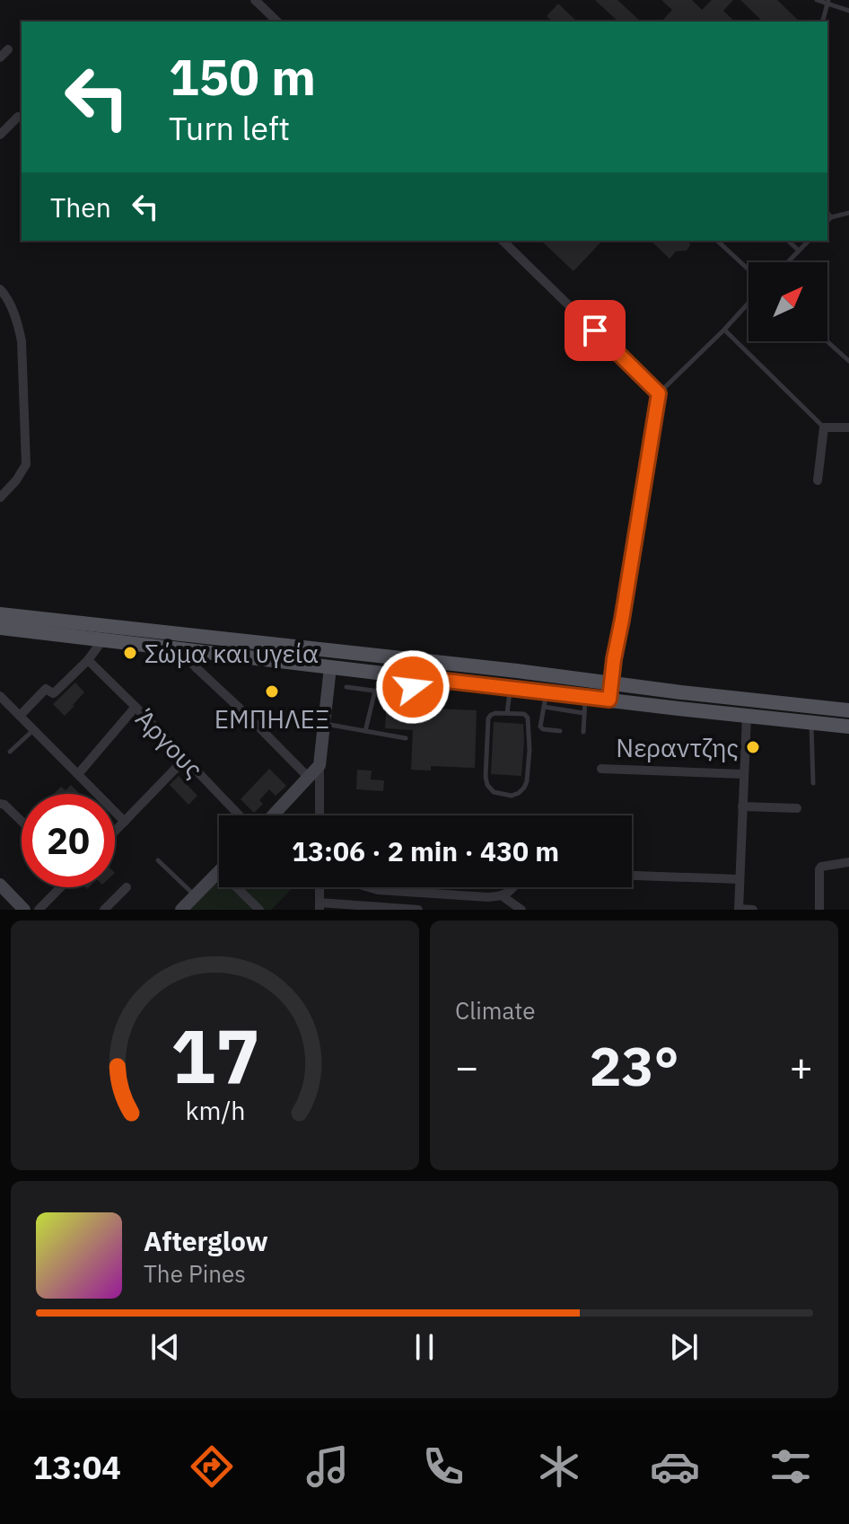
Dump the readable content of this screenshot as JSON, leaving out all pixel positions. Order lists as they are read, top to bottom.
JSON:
{
  "streets": {
    "street": ["Άργους"]
  },
  "places": ["Σώμα και υγεία", "ΕΜΠΗΛΕΞ", "Νεραντζης"],
  "north": "top right",
  "page": {
    "turn": ["150 m", "Turn left"],
    "then": "Then",
    "limit": "20",
    "trip": "13:06 · 2 min · 430 m",
    "tile": "Climate",
    "heat": ["−", "23°", "+"],
    "song": ["Afterglow", "The Pines"],
    "tabs": "13:04",
    "gauge": ["17", "km/h"]
  }
}
